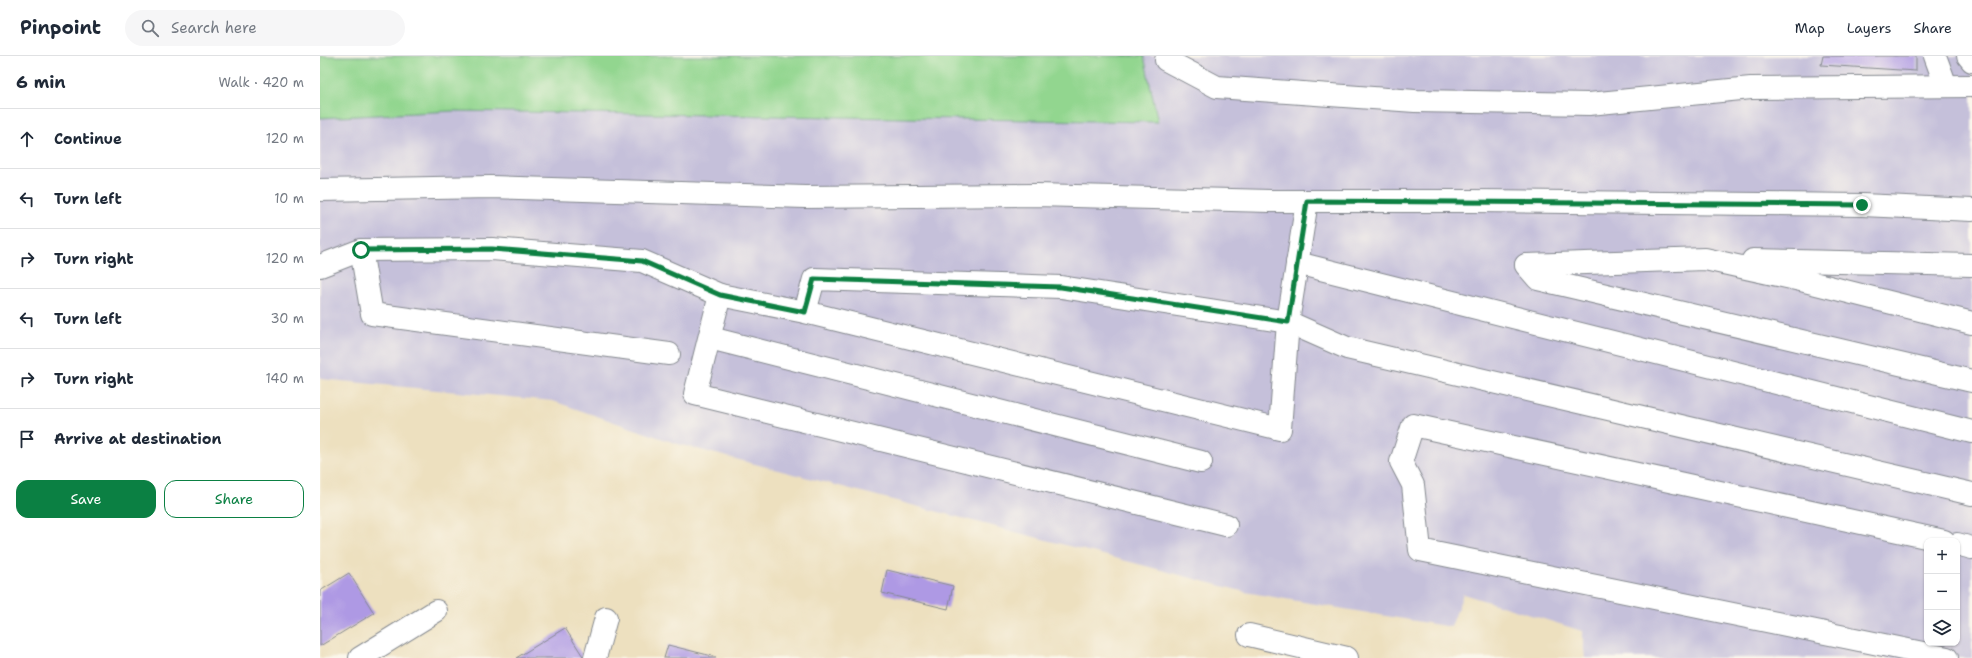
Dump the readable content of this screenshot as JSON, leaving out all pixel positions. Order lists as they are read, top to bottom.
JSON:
{
  "page": {
    "header": "Pinpoint",
    "search": "Search here",
    "nav": ["Map", "Layers", "Share"],
    "heading": ["6 min", "Walk · 420 m"],
    "list": [
      ["Continue", "120 m"],
      ["Turn left", "10 m"],
      ["Turn right", "120 m"],
      ["Turn left", "30 m"],
      ["Turn right", "140 m"],
      "Arrive at destination"
    ],
    "buttons": ["Save", "Share"],
    "map_buttons": ["+", "−"]
  }
}
